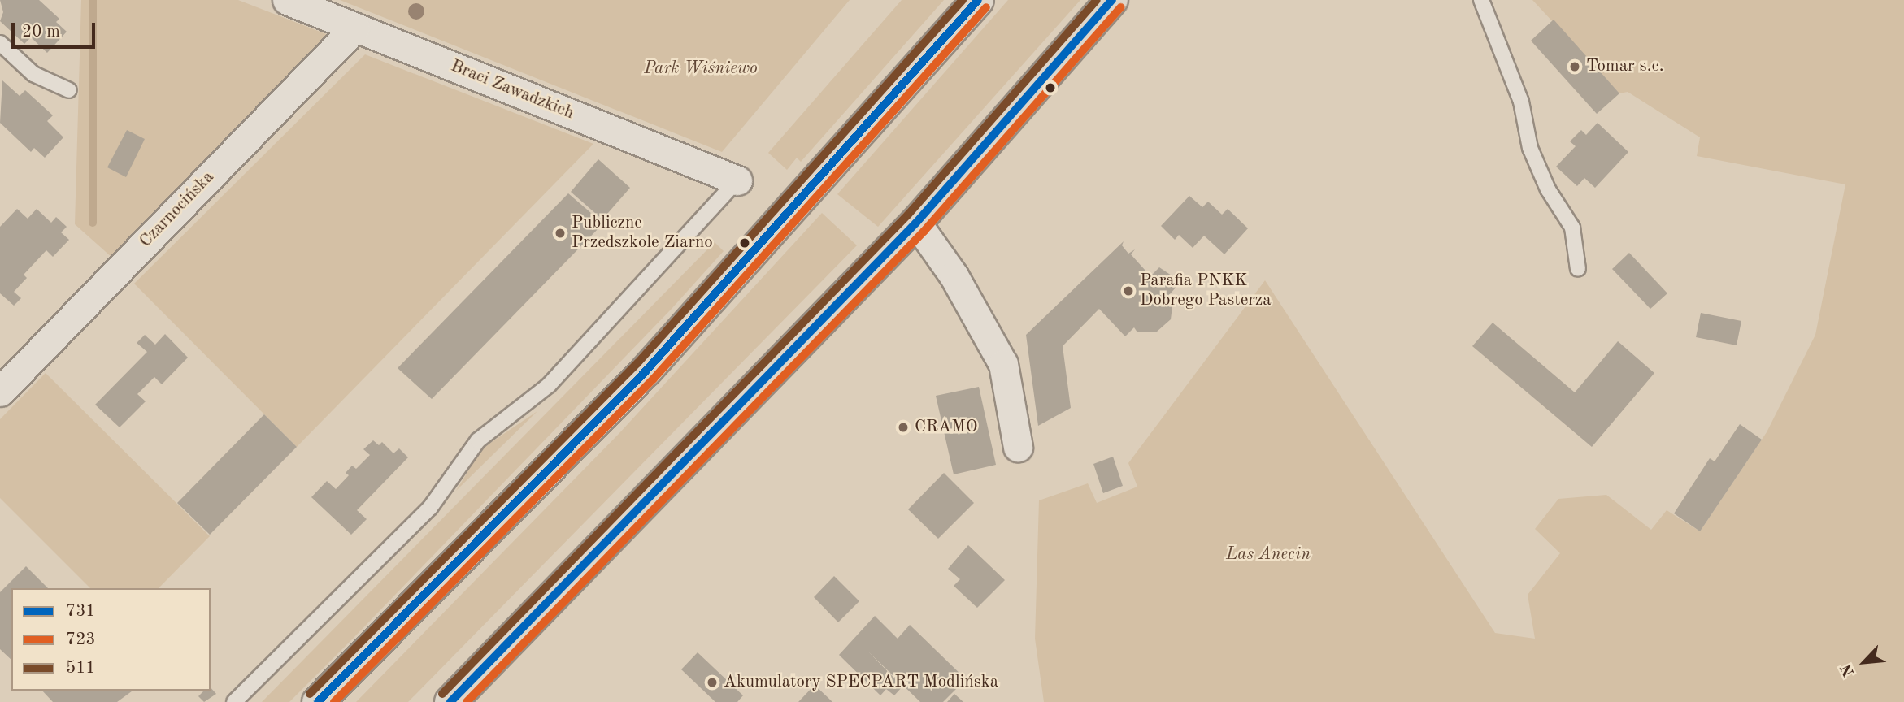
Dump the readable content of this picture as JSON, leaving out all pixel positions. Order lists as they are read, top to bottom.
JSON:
{
  "streets": {
    "street": ["Braci Zawadzkich", "Czarnocińska"]
  },
  "crossings": [
    ["Braci Zawadzkich", "Czarnocińska"]
  ],
  "parks": ["Park Wiśniewo", "Las Anecin"],
  "places": [
    "Tomar s.c.",
    "Publiczne Przedszkole Ziarno",
    "Parafia PNKK Dobrego Pasterza",
    "CRAMO",
    "Akumulatory SPECPART Modlińska"
  ],
  "lines": ["transit line 731", "transit line 511", "transit line 723"],
  "legend": ["731", "723", "511"],
  "scale_bar": "20 m",
  "north": "bottom left"
}
